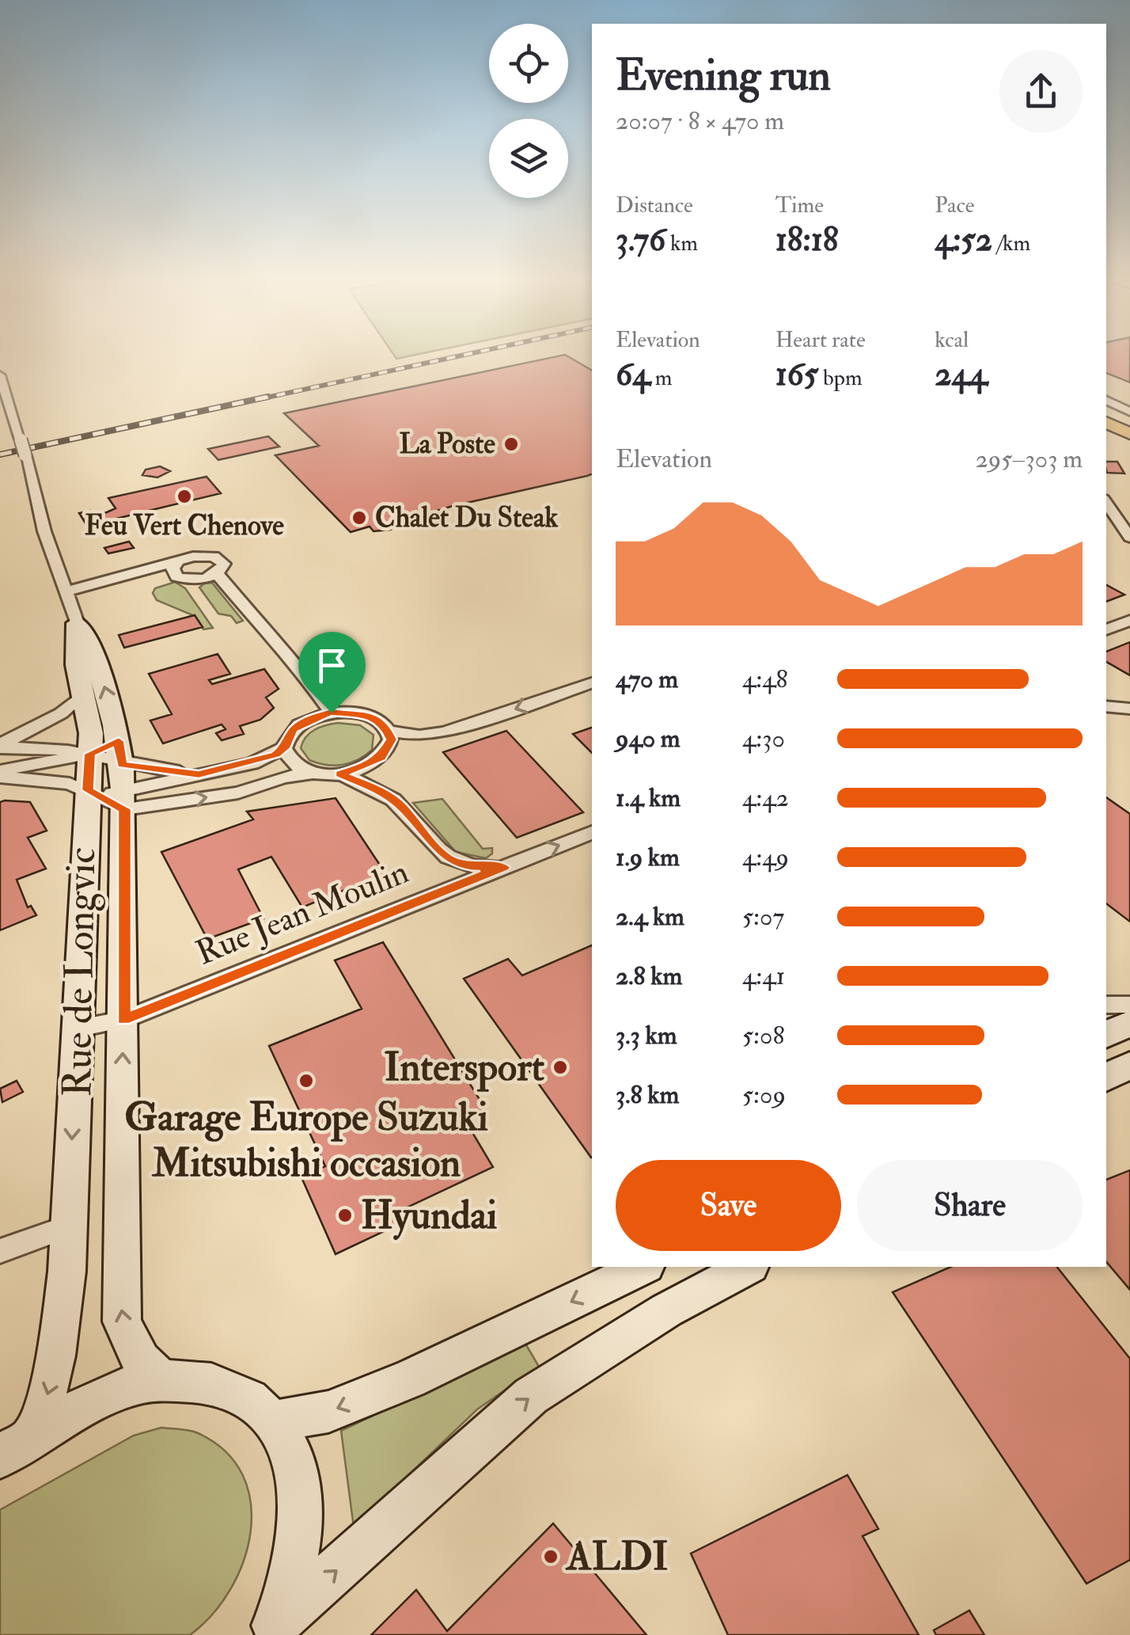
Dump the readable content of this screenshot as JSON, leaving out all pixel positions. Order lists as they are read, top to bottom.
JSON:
{
  "streets": {
    "street": ["Rue Jean Moulin", "Rue de Longvic"]
  },
  "crossings": [
    ["Rue Jean Moulin", "Rue de Longvic"]
  ],
  "places": [
    "La Poste",
    "Feu Vert Chenove",
    "Chalet Du Steak",
    "Intersport",
    "Garage Europe Suzuki Mitsubishi occasion",
    "Hyundai",
    "ALDI"
  ],
  "page": {
    "heading": ["Evening run", "20:07 · 8 × 470 m"],
    "stats": [
      ["Distance", "3.76 km"],
      ["Time", "18:18"],
      ["Pace", "4:52 /km"],
      ["Elevation", "64 m"],
      ["Heart rate", "165 bpm"],
      ["kcal", "244"]
    ],
    "chart": ["Elevation", "295–303 m"],
    "list": [
      {
        "name": "470 m",
        "note": "4:48"
      },
      {
        "name": "940 m",
        "note": "4:30"
      },
      {
        "name": "1.4 km",
        "note": "4:42"
      },
      {
        "name": "1.9 km",
        "note": "4:49"
      },
      {
        "name": "2.4 km",
        "note": "5:07"
      },
      {
        "name": "2.8 km",
        "note": "4:41"
      },
      {
        "name": "3.3 km",
        "note": "5:08"
      },
      {
        "name": "3.8 km",
        "note": "5:09"
      }
    ],
    "buttons": ["Save", "Share"]
  }
}
